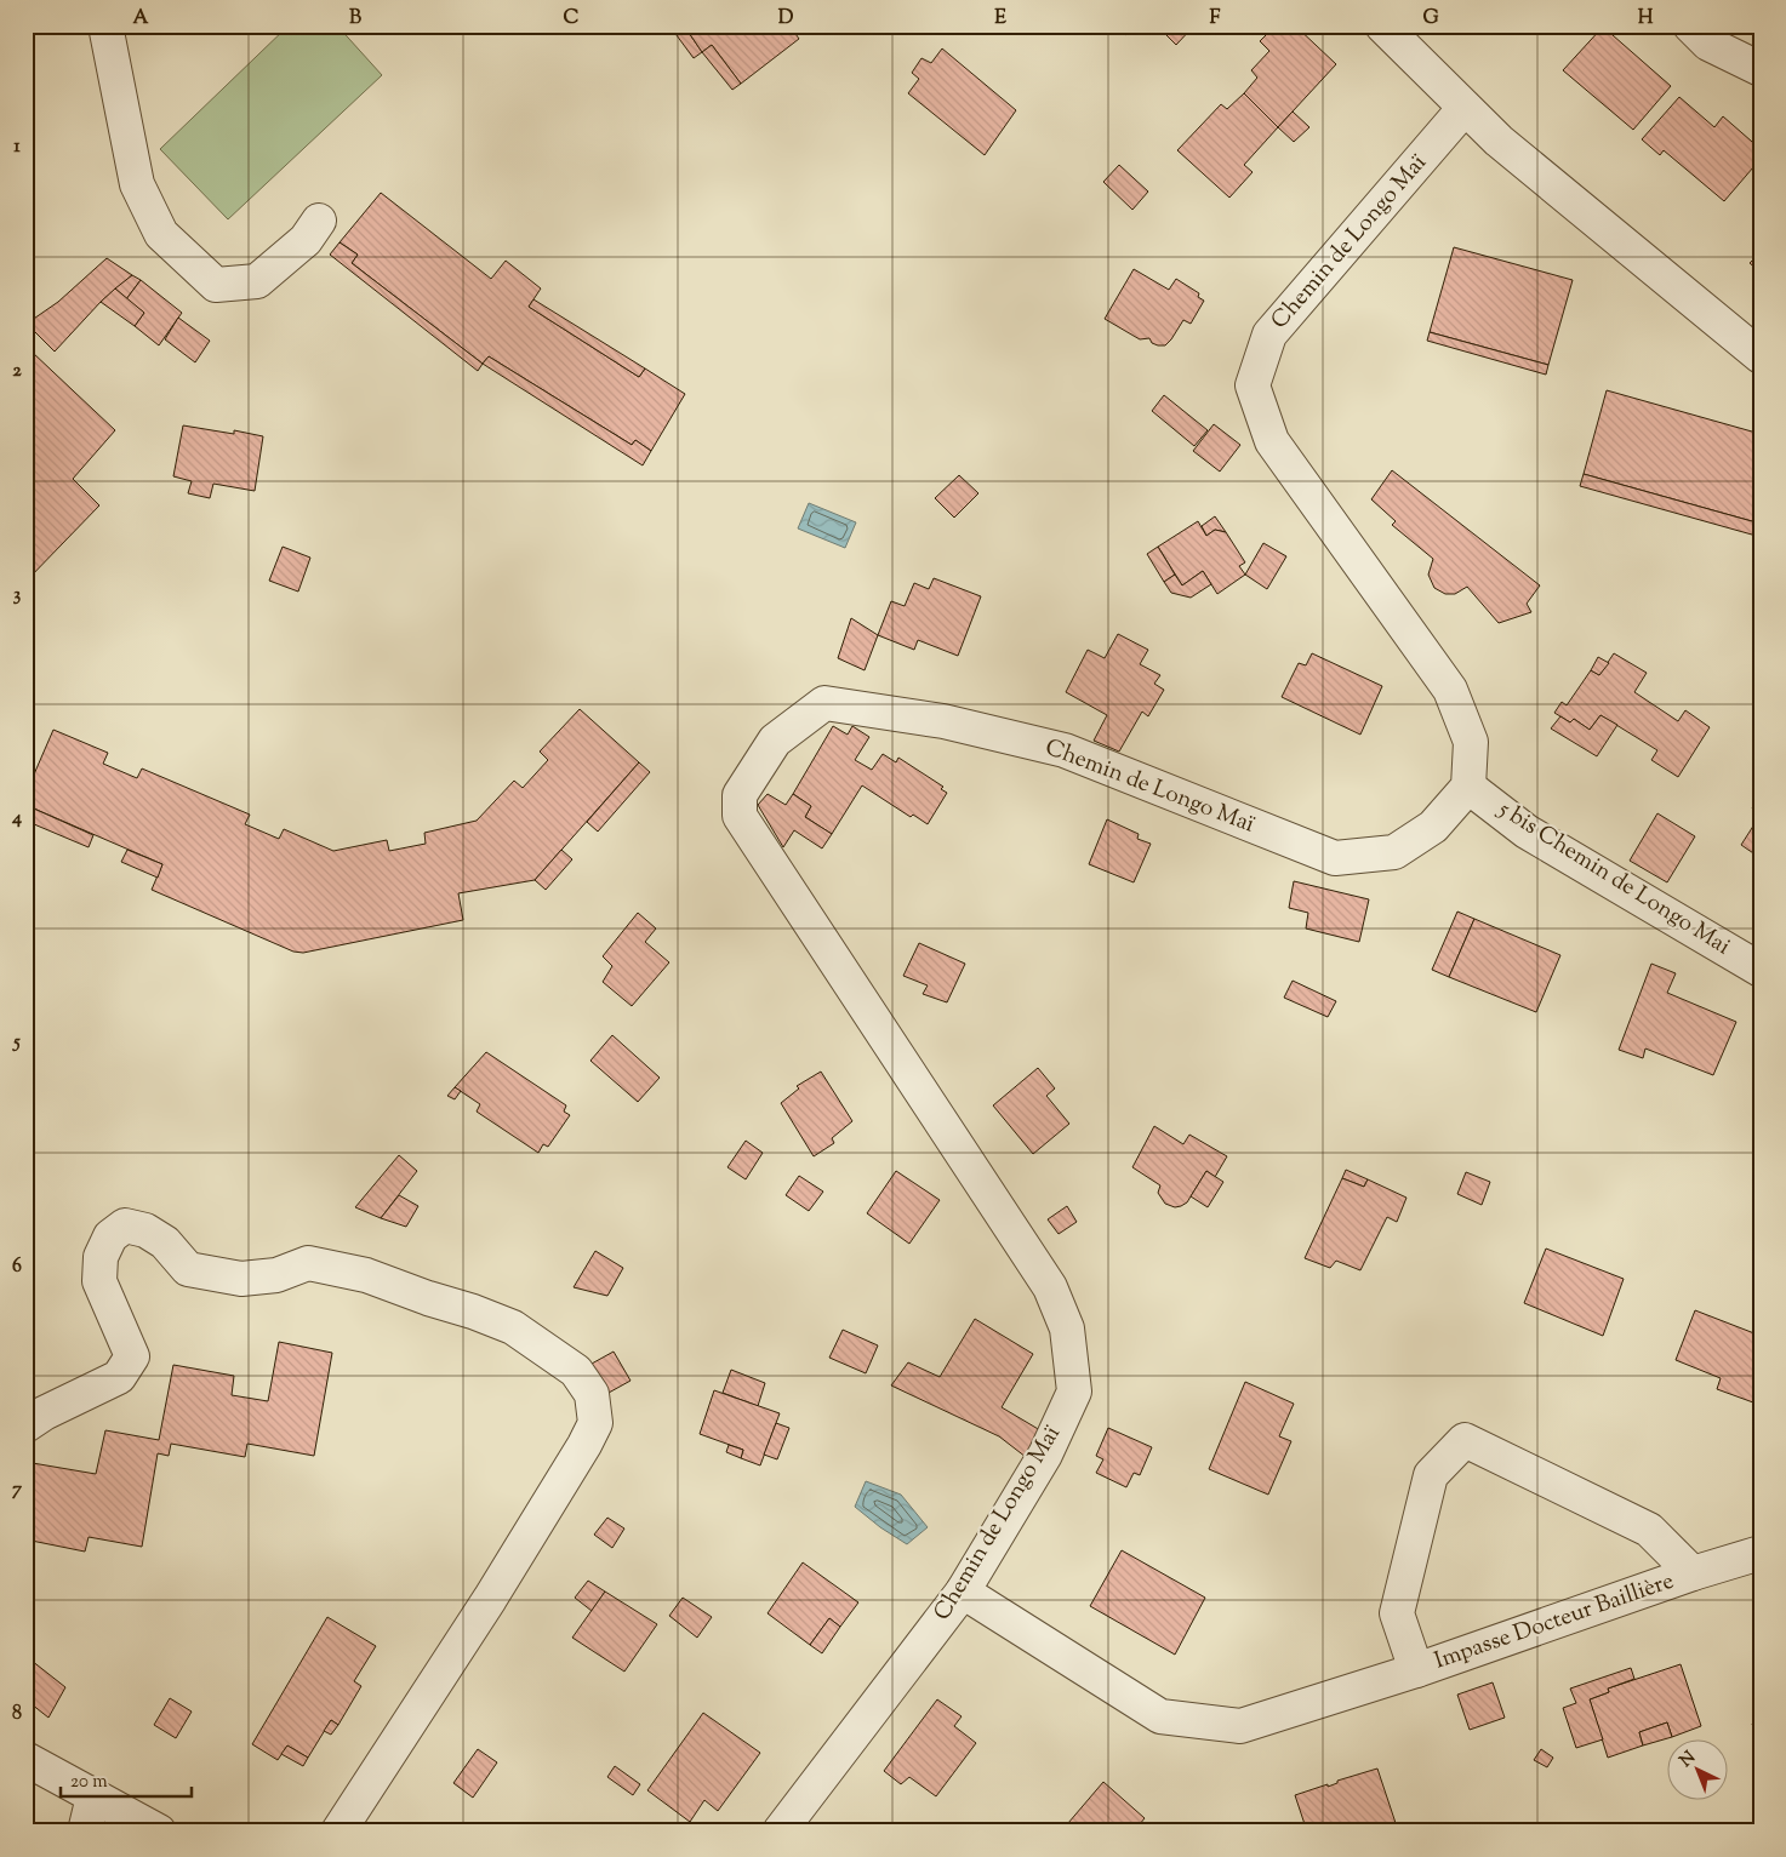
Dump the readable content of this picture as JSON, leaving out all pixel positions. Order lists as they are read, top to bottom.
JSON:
{
  "streets": {
    "street": ["Chemin de Longo Maï", "5 bis Chemin de Longo Mai", "Impasse Docteur Baillière"]
  },
  "crossings": [
    ["Chemin de Longo Maï", "5 bis Chemin de Longo Mai"],
    ["Chemin de Longo Maï", "Impasse Docteur Baillière"]
  ],
  "scale_bar": "20 m",
  "north": "top left",
  "grid": {
    "columns": [
      "A",
      "B",
      "C",
      "D",
      "E",
      "F",
      "G",
      "H"
    ],
    "rows": [
      "1",
      "2",
      "3",
      "4",
      "5",
      "6",
      "7",
      "8"
    ]
  }
}
